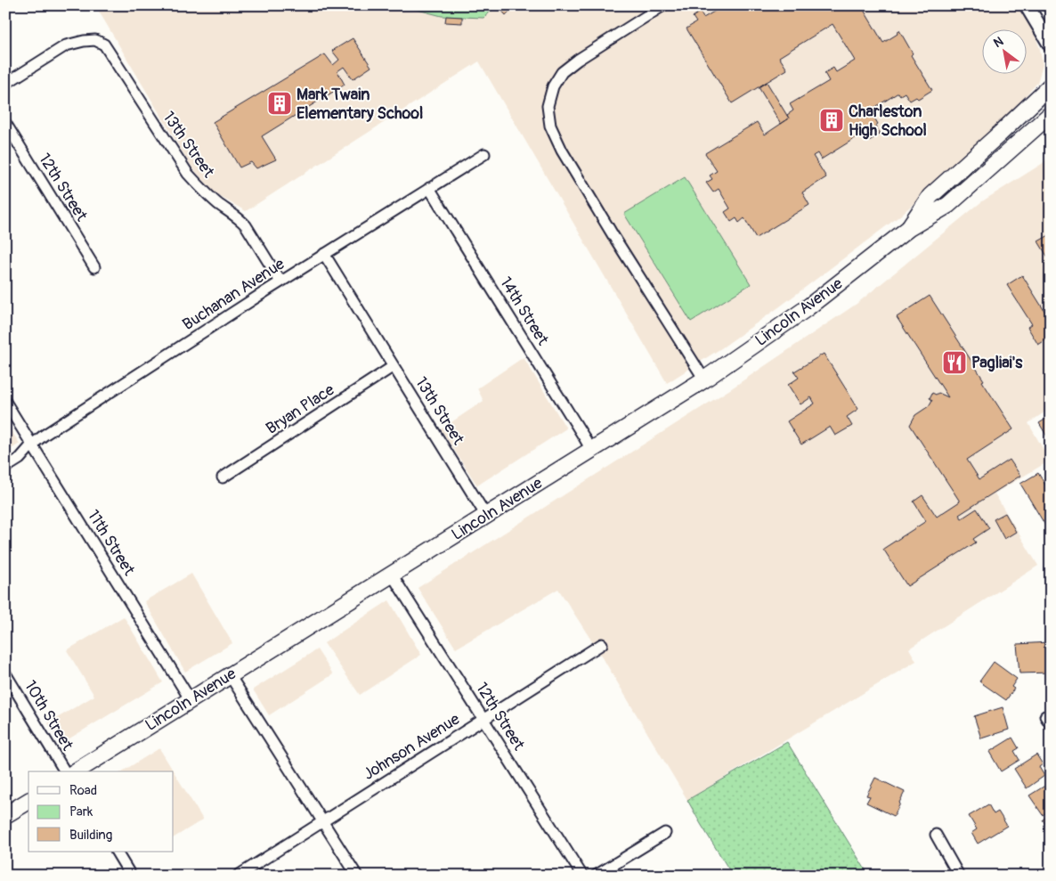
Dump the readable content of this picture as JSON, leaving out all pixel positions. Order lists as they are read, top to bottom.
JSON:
{
  "streets": {
    "main road": ["Lincoln Avenue"],
    "street": [
      "13th Street",
      "12th Street",
      "Buchanan Avenue",
      "14th Street",
      "Bryan Place",
      "11th Street",
      "10th Street",
      "Johnson Avenue"
    ]
  },
  "crossings": [
    ["13th Street", "Buchanan Avenue"],
    ["13th Street", "Lincoln Avenue"],
    ["13th Street", "Bryan Place"],
    ["12th Street", "Lincoln Avenue"],
    ["12th Street", "Johnson Avenue"],
    ["Buchanan Avenue", "14th Street"],
    ["Buchanan Avenue", "11th Street"],
    ["14th Street", "Lincoln Avenue"],
    ["Lincoln Avenue", "11th Street"]
  ],
  "places": {
    "building": ["Mark Twain Elementary School", "Charleston High School"],
    "restaurant": ["Pagliai's"]
  },
  "legend": ["Road", "Park", "Building"],
  "north": "top left"
}
